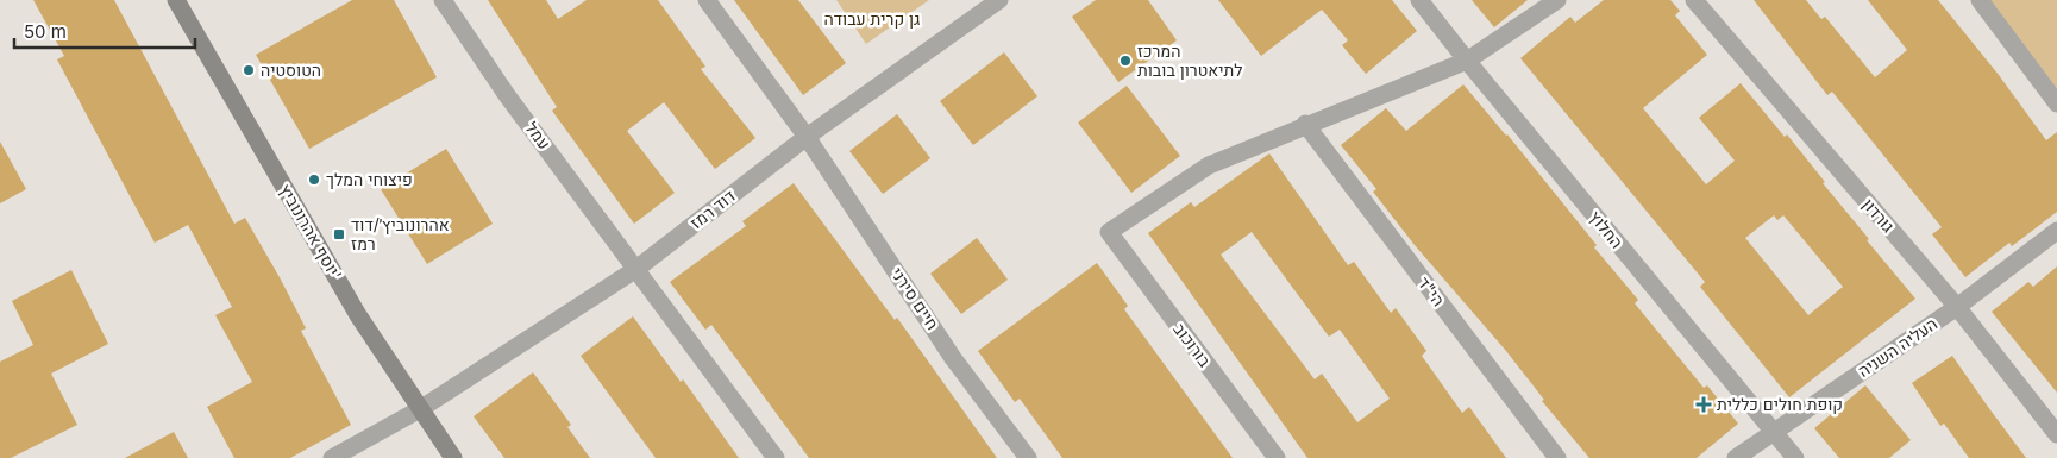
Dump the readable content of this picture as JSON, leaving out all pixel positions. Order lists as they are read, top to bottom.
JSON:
{
  "streets": {
    "street": [
      "עמל",
      "דוד רמז",
      "גורדון",
      "החלוץ",
      "יוסף אהרונוביץ'",
      "הי\"ד",
      "חיים סירני",
      "בורוכוב",
      "העליה השניה"
    ]
  },
  "crossings": [
    ["עמל", "דוד רמז"],
    ["דוד רמז", "יוסף אהרונוביץ'"],
    ["דוד רמז", "חיים סירני"],
    ["גורדון", "העליה השניה"],
    ["החלוץ", "העליה השניה"],
    ["הי\"ד", "בורוכוב"]
  ],
  "parks": ["גן קרית עבודה"],
  "places": {
    "other": ["המרכז לתיאטרון בובות", "הטוסטיה", "פיצוחי המלך"],
    "transit": ["אהרונוביץ׳/דוד רמז"],
    "health": ["קופת חולים כללית"]
  },
  "scale_bar": "50 m"
}
